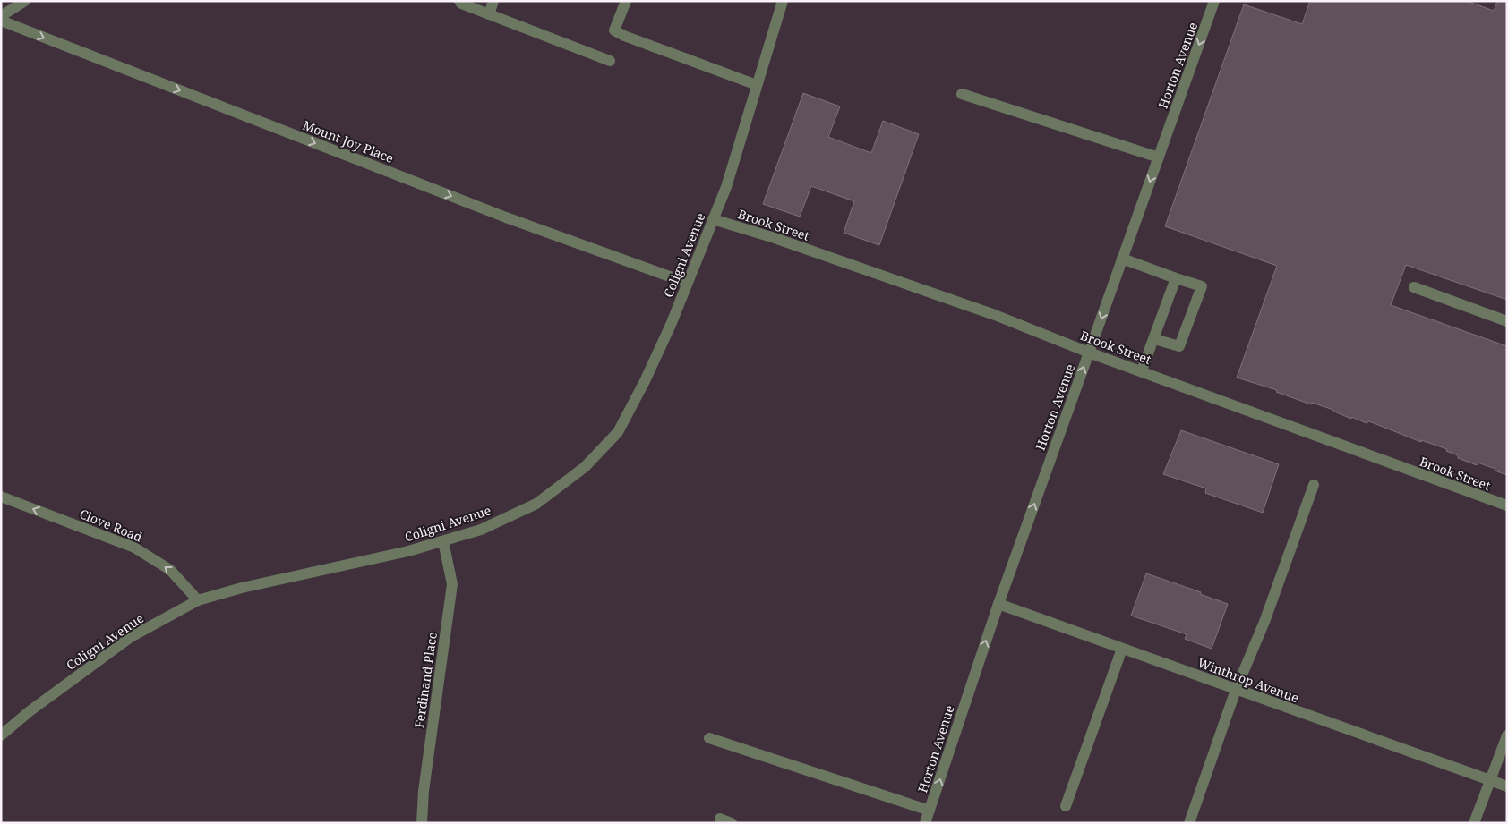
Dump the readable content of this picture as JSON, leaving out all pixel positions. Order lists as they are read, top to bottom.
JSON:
{
  "streets": {
    "street": [
      "Horton Avenue",
      "Mount Joy Place",
      "Brook Street",
      "Coligni Avenue",
      "Clove Road",
      "Ferdinand Place",
      "Winthrop Avenue"
    ]
  },
  "crossings": [
    ["Horton Avenue", "Brook Street"],
    ["Horton Avenue", "Winthrop Avenue"],
    ["Mount Joy Place", "Coligni Avenue"],
    ["Brook Street", "Coligni Avenue"],
    ["Coligni Avenue", "Clove Road"],
    ["Coligni Avenue", "Ferdinand Place"]
  ],
  "one_way": ["Mount Joy Place", "Clove Road"]
}
